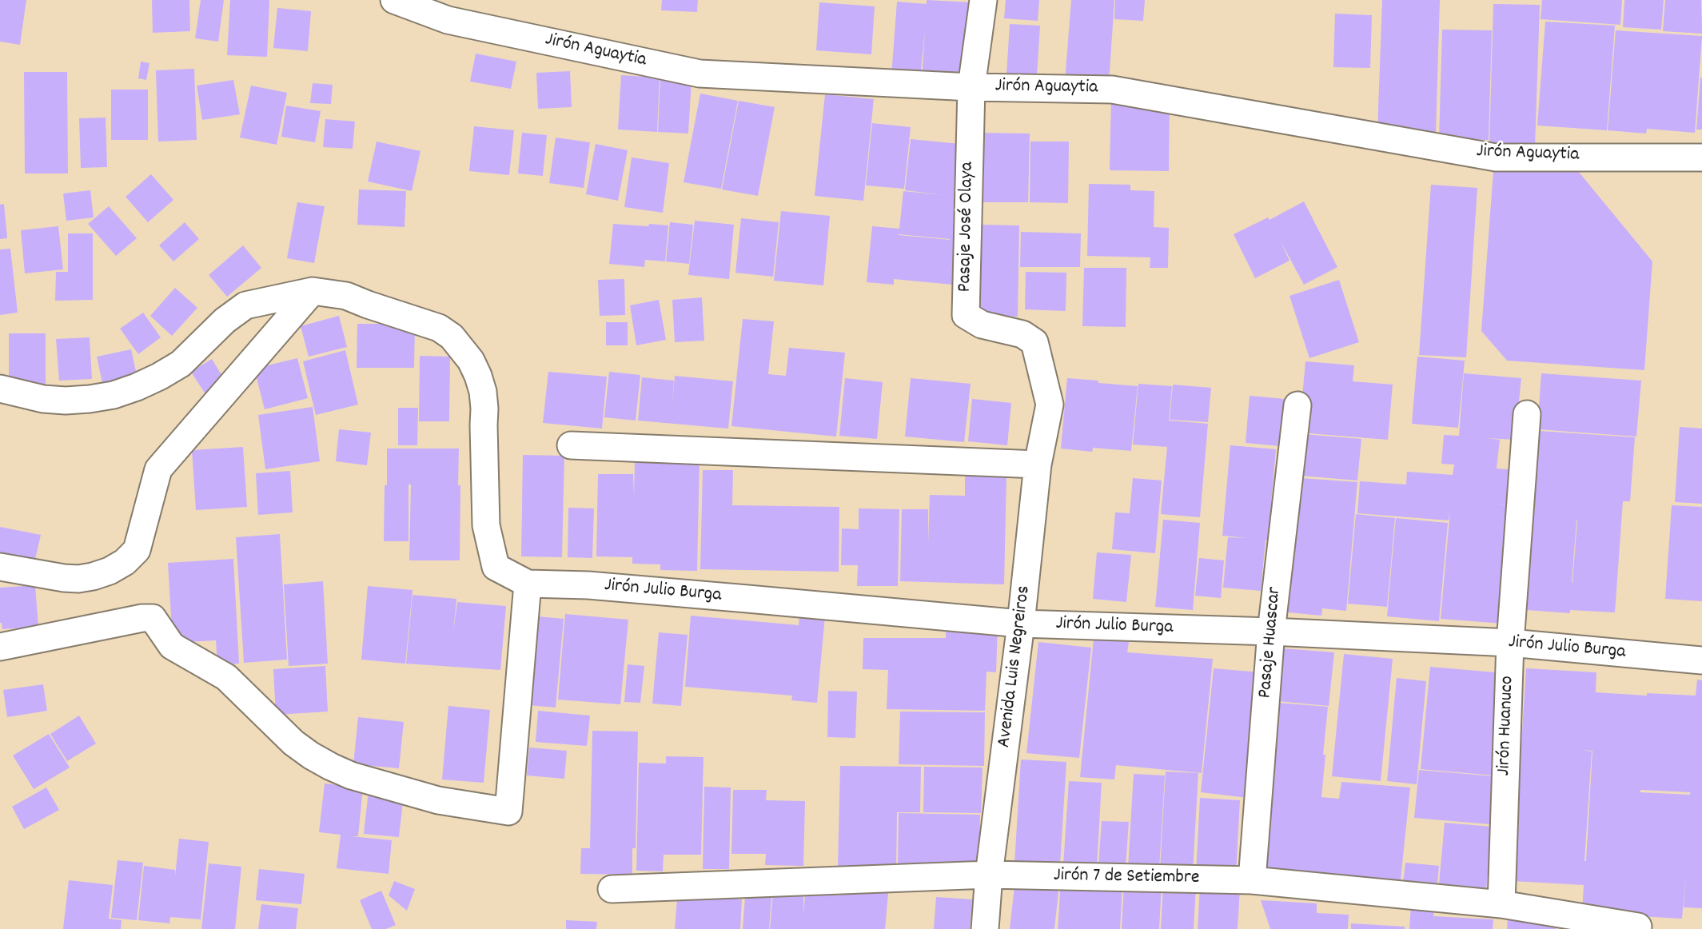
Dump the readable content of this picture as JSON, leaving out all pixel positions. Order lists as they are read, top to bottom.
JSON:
{
  "streets": {
    "street": [
      "Jirón Aguaytia",
      "Pasaje José Olaya",
      "Jirón Julio Burga",
      "Pasaje Huascar",
      "Avenida Luis Negreiros",
      "Jirón Huanuco",
      "Jirón 7 de Setiembre"
    ]
  },
  "crossings": [
    ["Jirón Aguaytia", "Pasaje José Olaya"],
    ["Pasaje José Olaya", "Avenida Luis Negreiros"],
    ["Jirón Julio Burga", "Pasaje Huascar"],
    ["Jirón Julio Burga", "Avenida Luis Negreiros"],
    ["Jirón Julio Burga", "Jirón Huanuco"],
    ["Pasaje Huascar", "Jirón 7 de Setiembre"],
    ["Avenida Luis Negreiros", "Jirón 7 de Setiembre"],
    ["Jirón Huanuco", "Jirón 7 de Setiembre"]
  ]
}
